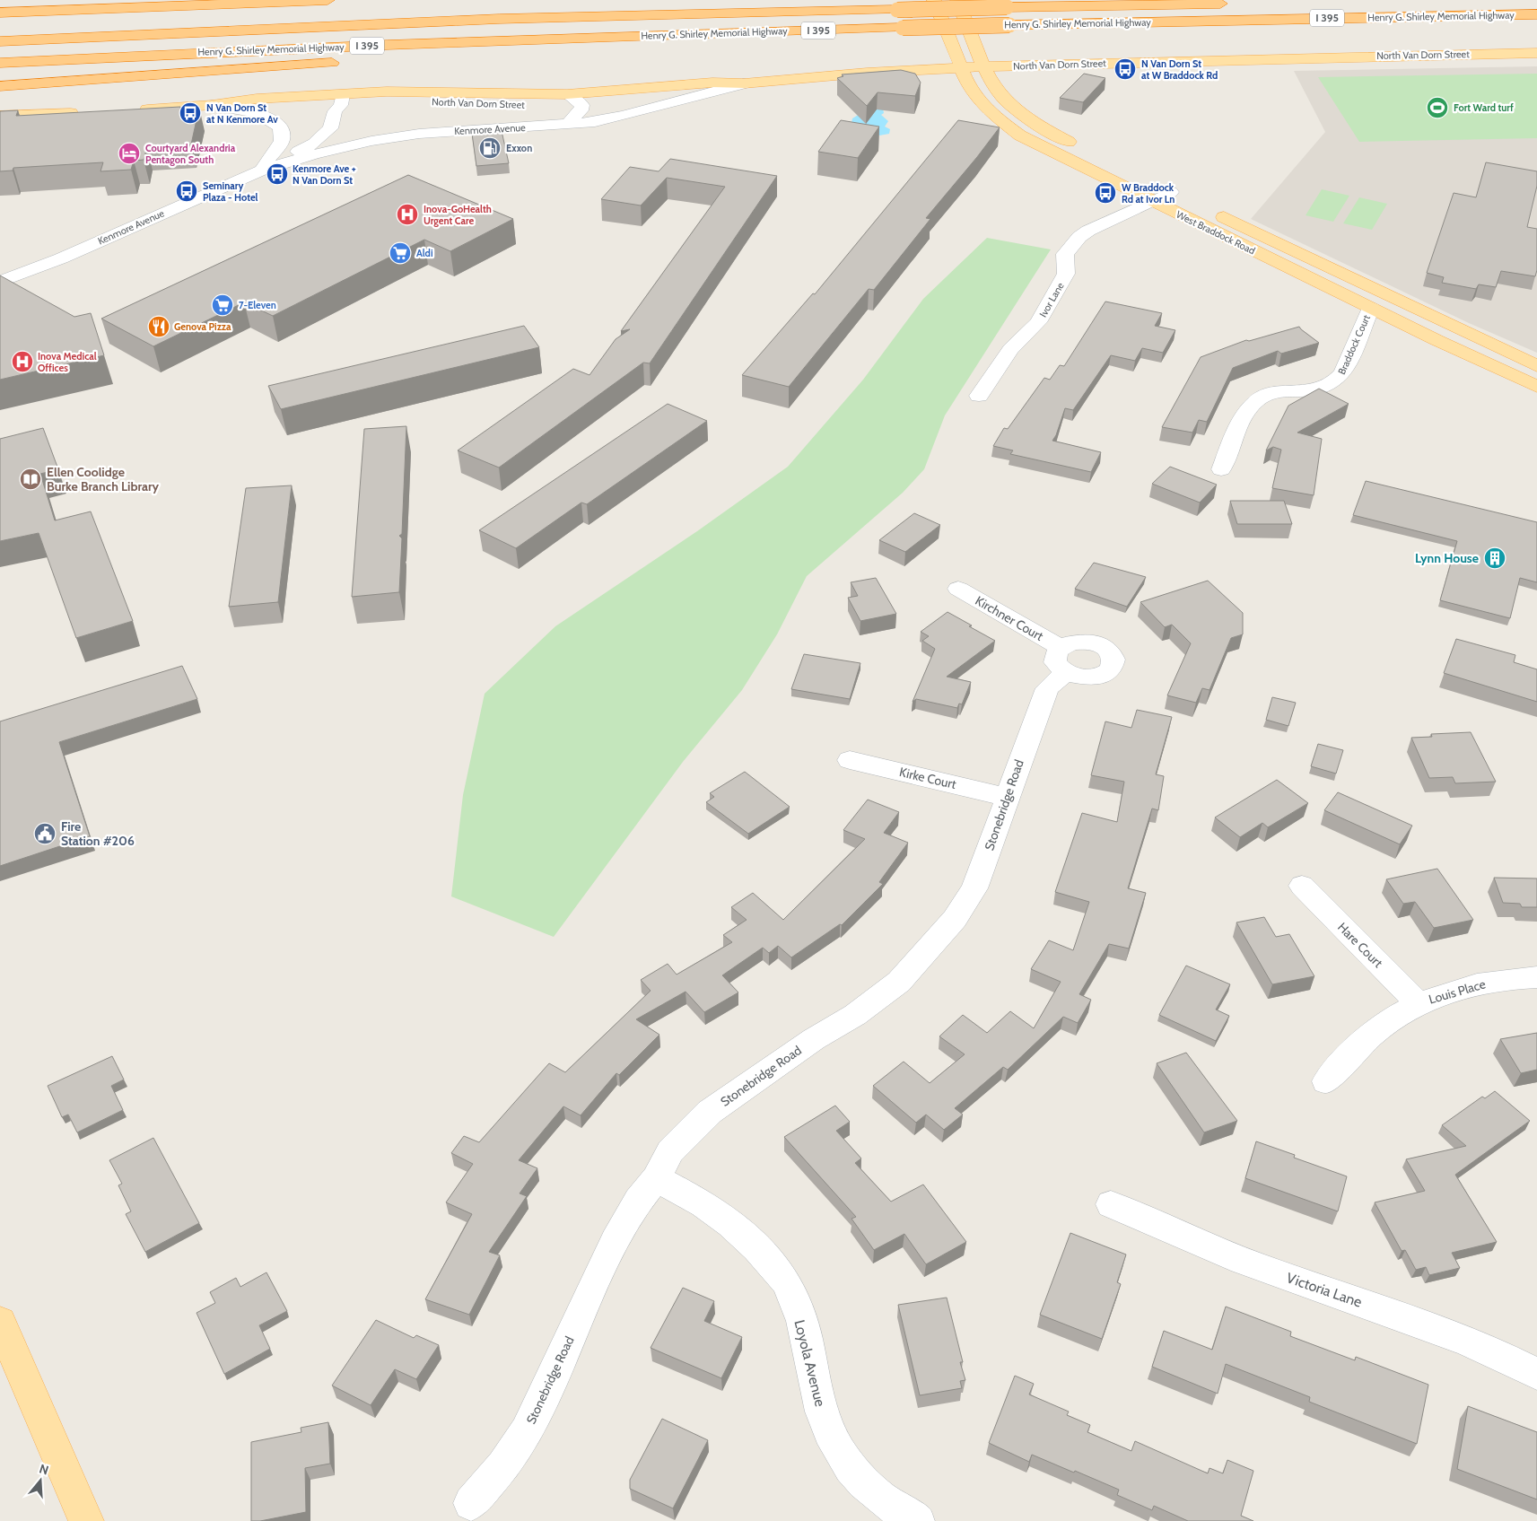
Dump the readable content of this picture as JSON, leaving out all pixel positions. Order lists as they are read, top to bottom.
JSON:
{
  "streets": {
    "highway": ["Henry G. Shirley Memorial Highway", "I 395"],
    "main road": ["North Van Dorn Street", "West Braddock Road"],
    "street": [
      "Kenmore Avenue",
      "Ivor Lane",
      "Braddock Court",
      "Kirchner Court",
      "Kirke Court",
      "Stonebridge Road",
      "Hare Court",
      "Louis Place",
      "Victoria Lane",
      "Loyola Avenue"
    ]
  },
  "crossings": [
    ["North Van Dorn Street", "Kenmore Avenue"],
    ["North Van Dorn Street", "West Braddock Road"],
    ["West Braddock Road", "Ivor Lane"],
    ["West Braddock Road", "Braddock Court"],
    ["Kirchner Court", "Stonebridge Road"],
    ["Kirke Court", "Stonebridge Road"],
    ["Stonebridge Road", "Loyola Avenue"],
    ["Hare Court", "Louis Place"]
  ],
  "places": {
    "bus stop": [
      "N Van Dorn St at W Braddock Rd",
      "N Van Dorn St at N Kenmore Av",
      "Kenmore Ave + N Van Dorn St",
      "Seminary Plaza - Hotel",
      "W Braddock Rd at Ivor Ln"
    ],
    "sports": ["Fort Ward turf"],
    "fuel station": ["Exxon"],
    "hotel": ["Courtyard Alexandria Pentagon South"],
    "hospital": ["Inova-GoHealth Urgent Care", "Inova Medical Offices"],
    "supermarket": ["Aldi", "7-Eleven"],
    "restaurant": ["Genova Pizza"],
    "library": ["Ellen Coolidge Burke Branch Library"],
    "building": ["Lynn House"],
    "public building": ["Fire Station #206"]
  },
  "north": "top"
}
